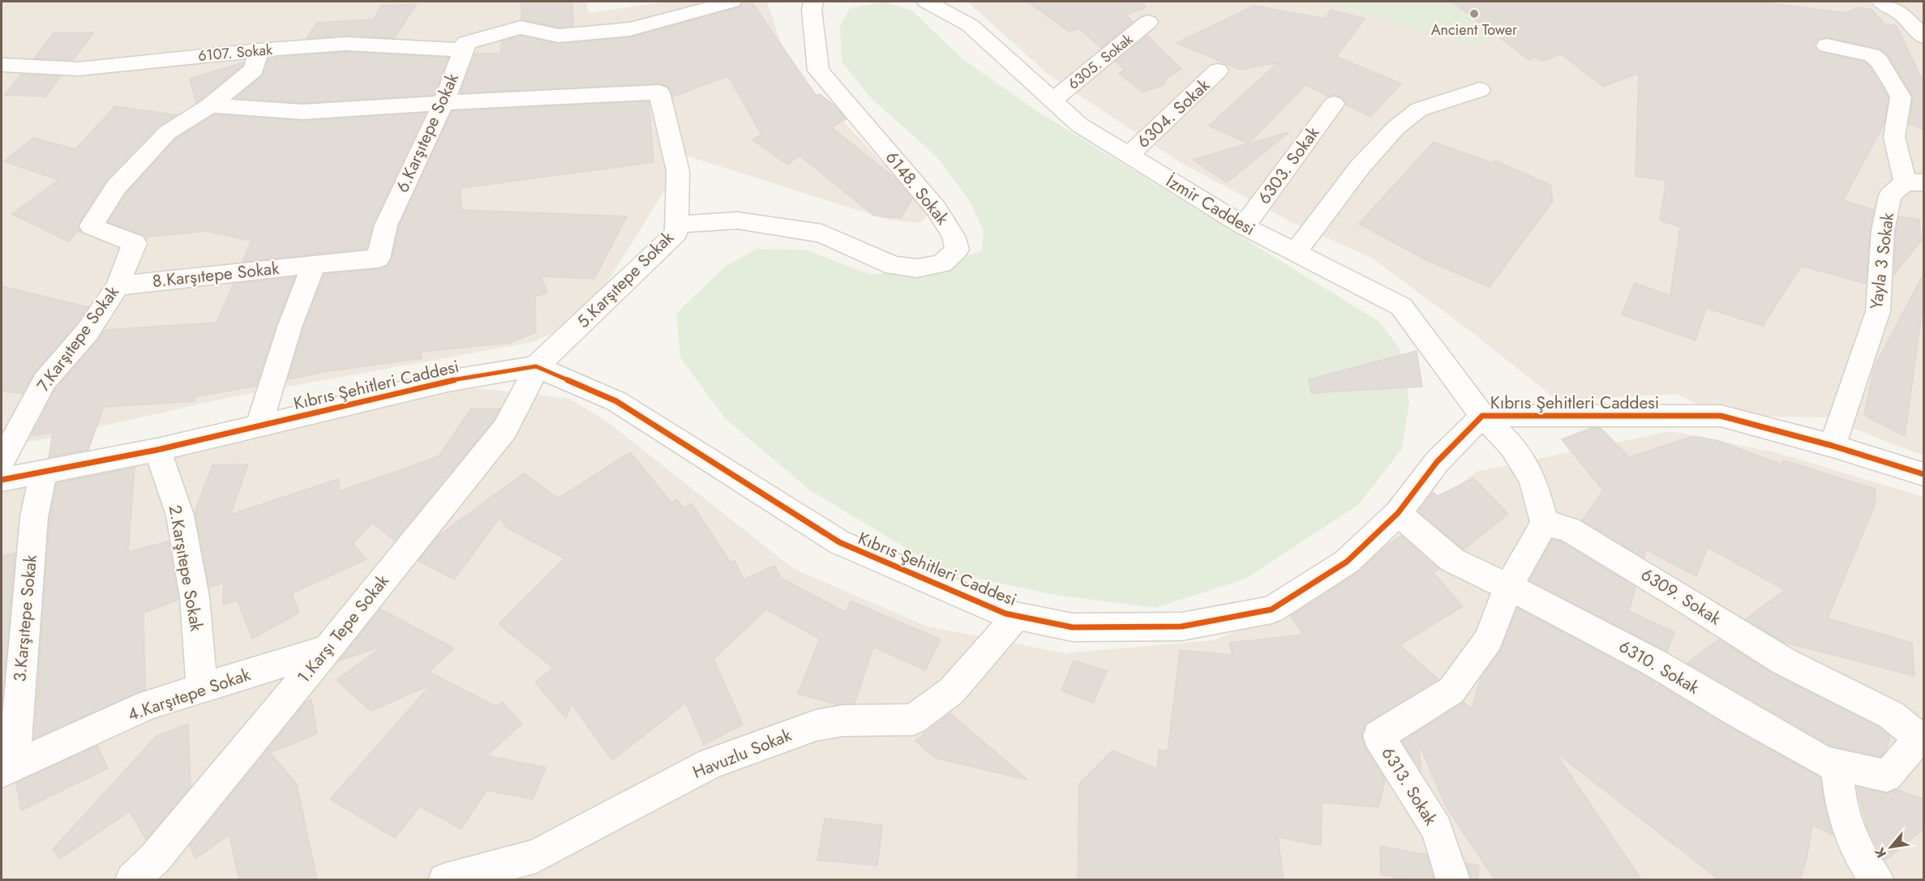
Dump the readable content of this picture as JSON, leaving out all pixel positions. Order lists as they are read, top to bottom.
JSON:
{
  "streets": {
    "street": [
      "6107. Sokak",
      "6305. Sokak",
      "6304. Sokak",
      "6.Karşıtepe Sokak",
      "6303. Sokak",
      "6148. Sokak",
      "İzmir Caddesi",
      "Yayla 3 Sokak",
      "8.Karşıtepe Sokak",
      "5.Karşıtepe Sokak",
      "7.Karşıtepe Sokak",
      "Kıbrıs Şehitleri Caddesi",
      "2.Karşıtepe Sokak",
      "6309. Sokak",
      "3.Karşıtepe Sokak",
      "1.Karşı Tepe Sokak",
      "6310. Sokak",
      "4.Karşıtepe Sokak",
      "Havuzlu Sokak",
      "6313. Sokak"
    ]
  },
  "crossings": [
    ["6107. Sokak", "6.Karşıtepe Sokak"],
    ["6107. Sokak", "7.Karşıtepe Sokak"],
    ["6305. Sokak", "İzmir Caddesi"],
    ["6304. Sokak", "İzmir Caddesi"],
    ["6.Karşıtepe Sokak", "8.Karşıtepe Sokak"],
    ["6.Karşıtepe Sokak", "5.Karşıtepe Sokak"],
    ["6303. Sokak", "İzmir Caddesi"],
    ["6148. Sokak", "5.Karşıtepe Sokak"],
    ["İzmir Caddesi", "Kıbrıs Şehitleri Caddesi"],
    ["Yayla 3 Sokak", "Kıbrıs Şehitleri Caddesi"],
    ["8.Karşıtepe Sokak", "7.Karşıtepe Sokak"],
    ["5.Karşıtepe Sokak", "Kıbrıs Şehitleri Caddesi"],
    ["5.Karşıtepe Sokak", "1.Karşı Tepe Sokak"],
    ["Kıbrıs Şehitleri Caddesi", "2.Karşıtepe Sokak"],
    ["Kıbrıs Şehitleri Caddesi", "3.Karşıtepe Sokak"],
    ["Kıbrıs Şehitleri Caddesi", "1.Karşı Tepe Sokak"],
    ["Kıbrıs Şehitleri Caddesi", "6310. Sokak"],
    ["Kıbrıs Şehitleri Caddesi", "Havuzlu Sokak"],
    ["2.Karşıtepe Sokak", "4.Karşıtepe Sokak"],
    ["6309. Sokak", "6310. Sokak"],
    ["6309. Sokak", "6313. Sokak"],
    ["3.Karşıtepe Sokak", "4.Karşıtepe Sokak"],
    ["1.Karşı Tepe Sokak", "4.Karşıtepe Sokak"],
    ["6310. Sokak", "6313. Sokak"]
  ],
  "places": ["Ancient Tower"],
  "north": "bottom left"
}
